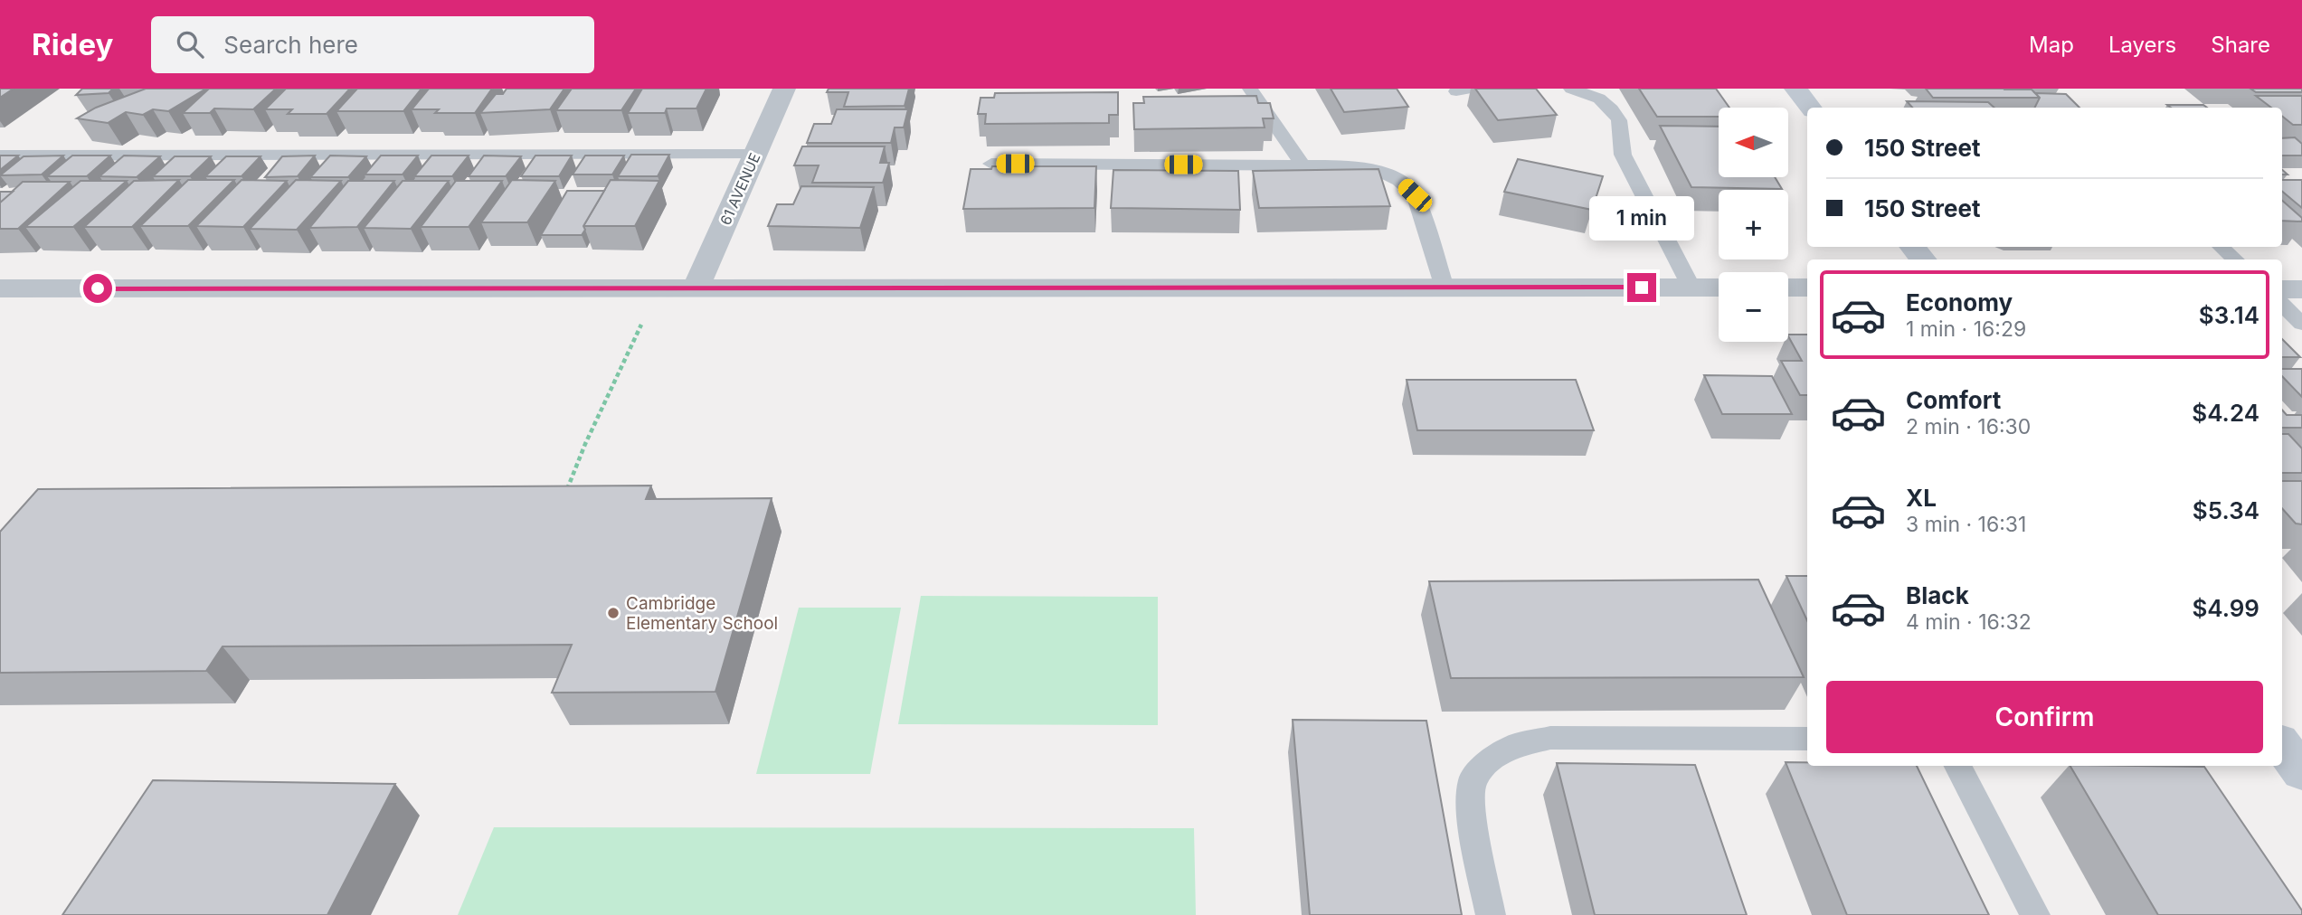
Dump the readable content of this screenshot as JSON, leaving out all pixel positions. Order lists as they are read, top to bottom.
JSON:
{
  "streets": {
    "street": ["61 AVENUE"]
  },
  "places": ["Cambridge Elementary School"],
  "north": "left",
  "page": {
    "header": "Ridey",
    "search": "Search here",
    "nav": ["Map", "Layers", "Share"],
    "map_buttons": ["+", "−"],
    "banner": ["150 Street", "150 Street"],
    "bubble": "1 min",
    "list": [
      {
        "name": "Economy",
        "note": "1 min · 16:29",
        "value": "$3.14"
      },
      {
        "name": "Comfort",
        "note": "2 min · 16:30",
        "value": "$4.24"
      },
      {
        "name": "XL",
        "note": "3 min · 16:31",
        "value": "$5.34"
      },
      {
        "name": "Black",
        "note": "4 min · 16:32",
        "value": "$4.99"
      }
    ],
    "buttons": "Confirm"
  }
}
